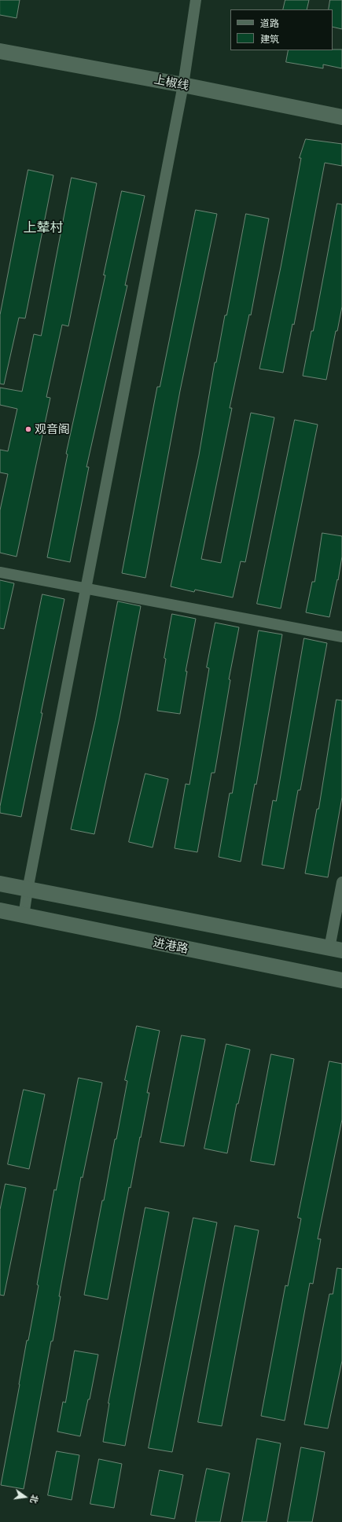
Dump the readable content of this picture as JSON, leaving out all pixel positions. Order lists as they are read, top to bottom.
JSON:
{
  "streets": {
    "main road": ["上椒线", "进港路"]
  },
  "districts": ["上辇村"],
  "places": ["观音阁"],
  "legend": ["道路", "建筑"],
  "north": "right"
}
